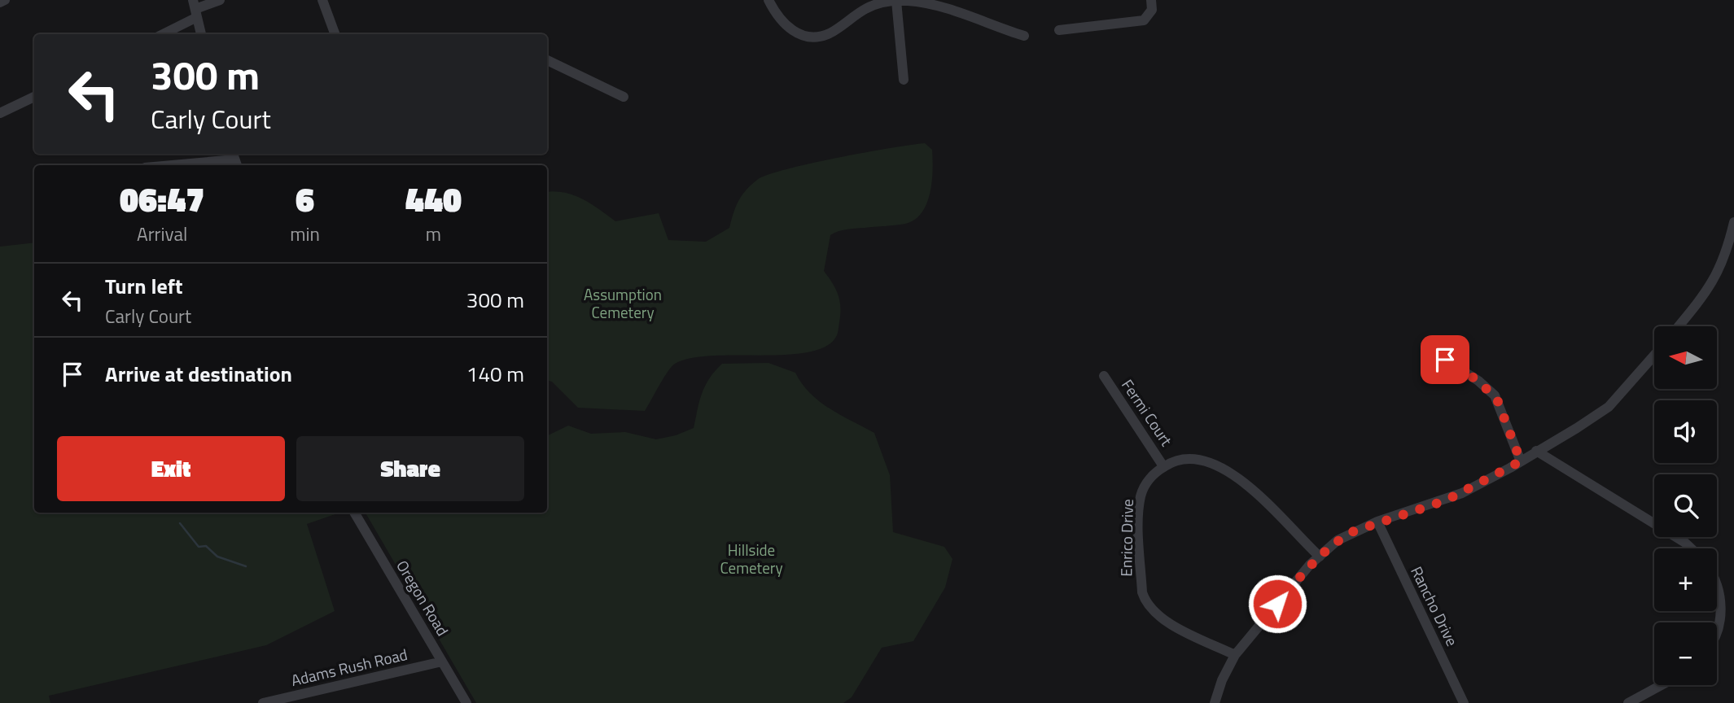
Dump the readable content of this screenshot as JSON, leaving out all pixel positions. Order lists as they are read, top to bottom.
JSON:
{
  "streets": {
    "street": [
      "Fermi Court",
      "Enrico Drive",
      "Oregon Road",
      "Rancho Drive",
      "Adams Rush Road"
    ]
  },
  "crossings": [
    ["Fermi Court", "Enrico Drive"],
    ["Oregon Road", "Adams Rush Road"]
  ],
  "parks": ["Assumption Cemetery", "Hillside Cemetery"],
  "north": "left",
  "page": {
    "turn": ["300 m", "Carly Court"],
    "eta": [
      "06:47",
      "Arrival",
      "6",
      "min",
      "440",
      "m"
    ],
    "list": [
      {
        "name": "Turn left",
        "note": "Carly Court",
        "value": "300 m"
      },
      {
        "name": "Arrive at destination",
        "value": "140 m"
      }
    ],
    "map_buttons": ["+", "−"],
    "buttons": ["Exit", "Share"]
  }
}
